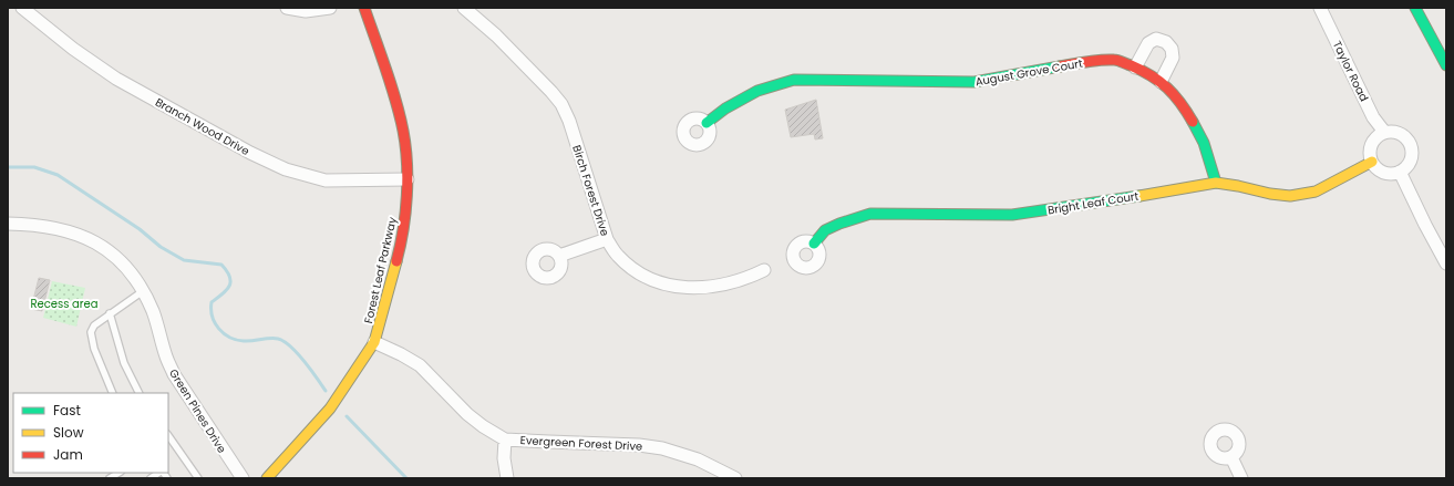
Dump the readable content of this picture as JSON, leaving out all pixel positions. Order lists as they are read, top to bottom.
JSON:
{
  "streets": {
    "main road": ["August Grove Court", "Bright Leaf Court", "Forest Leaf Parkway"],
    "street": [
      "Taylor Road",
      "Branch Wood Drive",
      "Birch Forest Drive",
      "Green Pines Drive",
      "Evergreen Forest Drive"
    ]
  },
  "crossings": [
    ["Taylor Road", "Bright Leaf Court"],
    ["August Grove Court", "Bright Leaf Court"],
    ["Branch Wood Drive", "Forest Leaf Parkway"],
    ["Forest Leaf Parkway", "Evergreen Forest Drive"]
  ],
  "parks": ["Recess area"],
  "legend": ["Fast", "Slow", "Jam"]
}
